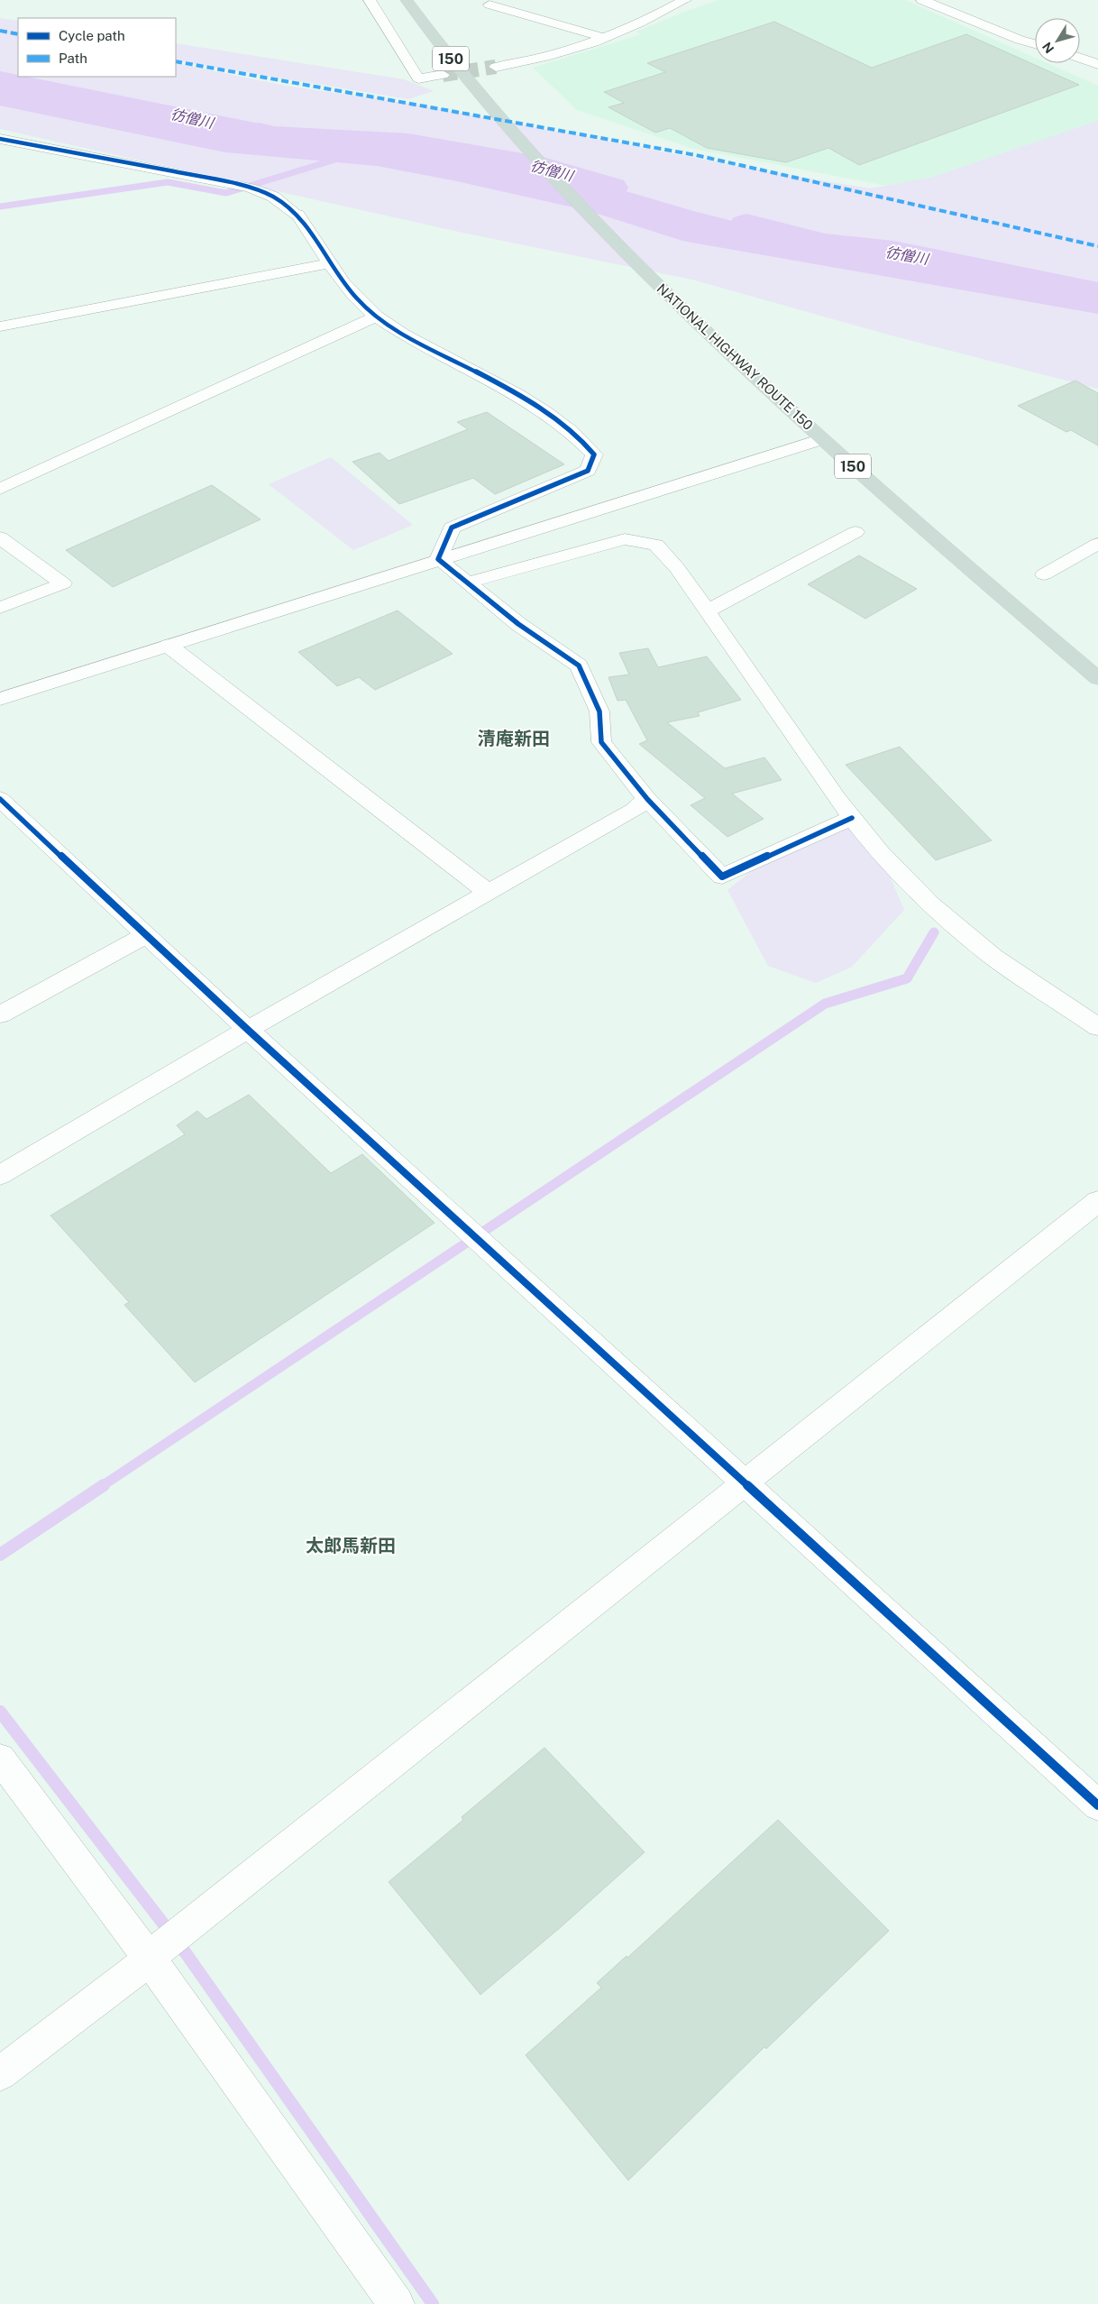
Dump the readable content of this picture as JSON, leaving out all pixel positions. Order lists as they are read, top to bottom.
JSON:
{
  "streets": {
    "highway": ["150", "NATIONAL HIGHWAY ROUTE 150"]
  },
  "districts": ["清庵新田", "太郎馬新田"],
  "water": ["彷僧川"],
  "legend": ["Cycle path", "Path"],
  "north": "bottom left"
}
